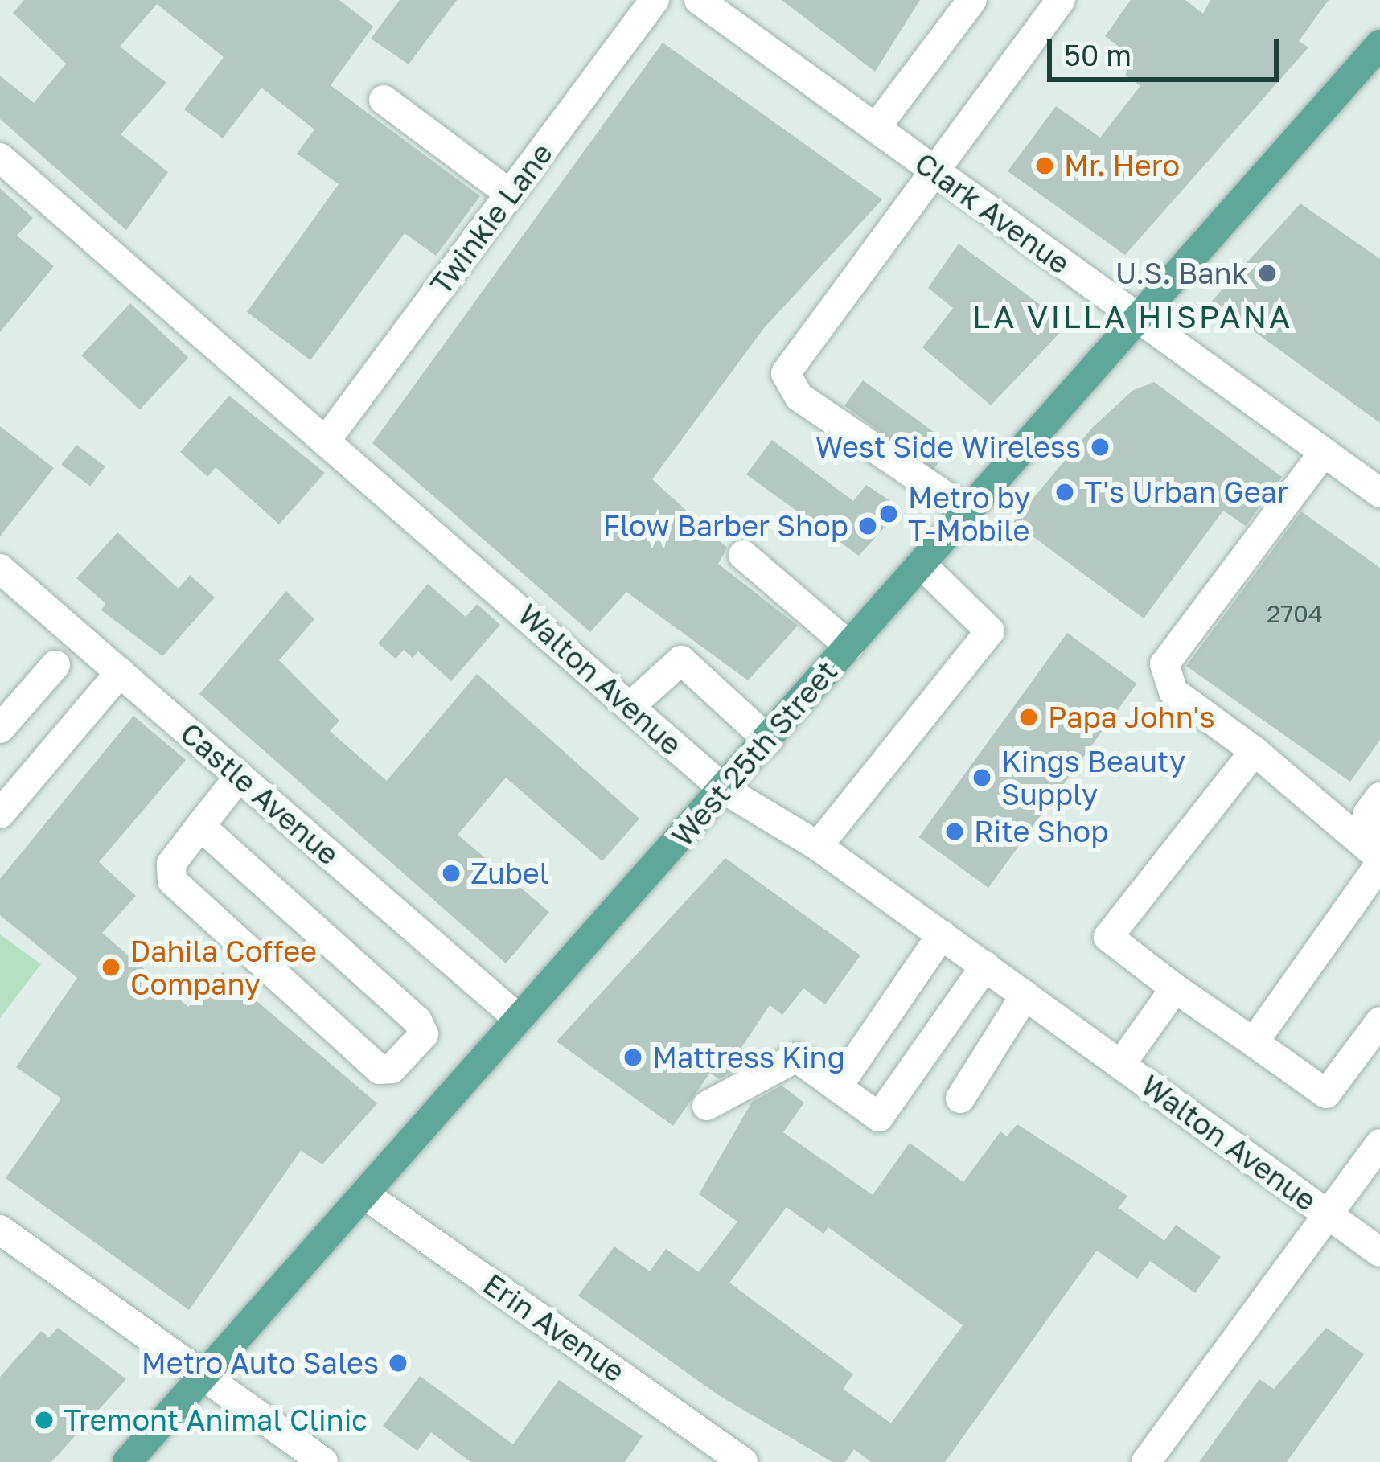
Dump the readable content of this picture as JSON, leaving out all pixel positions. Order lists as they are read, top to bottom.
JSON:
{
  "streets": {
    "main road": ["West 25th Street"],
    "street": [
      "Clark Avenue",
      "Twinkie Lane",
      "Walton Avenue",
      "Castle Avenue",
      "Erin Avenue"
    ]
  },
  "crossings": [
    ["Clark Avenue", "West 25th Street"],
    ["Twinkie Lane", "Walton Avenue"],
    ["Walton Avenue", "West 25th Street"],
    ["West 25th Street", "Castle Avenue"],
    ["West 25th Street", "Erin Avenue"]
  ],
  "districts": ["LA VILLA HISPANA"],
  "places": [
    "Mr. Hero",
    "U.S. Bank",
    "West Side Wireless",
    "T's Urban Gear",
    "Metro by T-Mobile",
    "Flow Barber Shop",
    "Papa John's",
    "Kings Beauty Supply",
    "Rite Shop",
    "Zubel",
    "Dahila Coffee Company",
    "Mattress King",
    "Metro Auto Sales",
    "Tremont Animal Clinic"
  ],
  "house_numbers": ["2704"],
  "scale_bar": "50 m"
}
